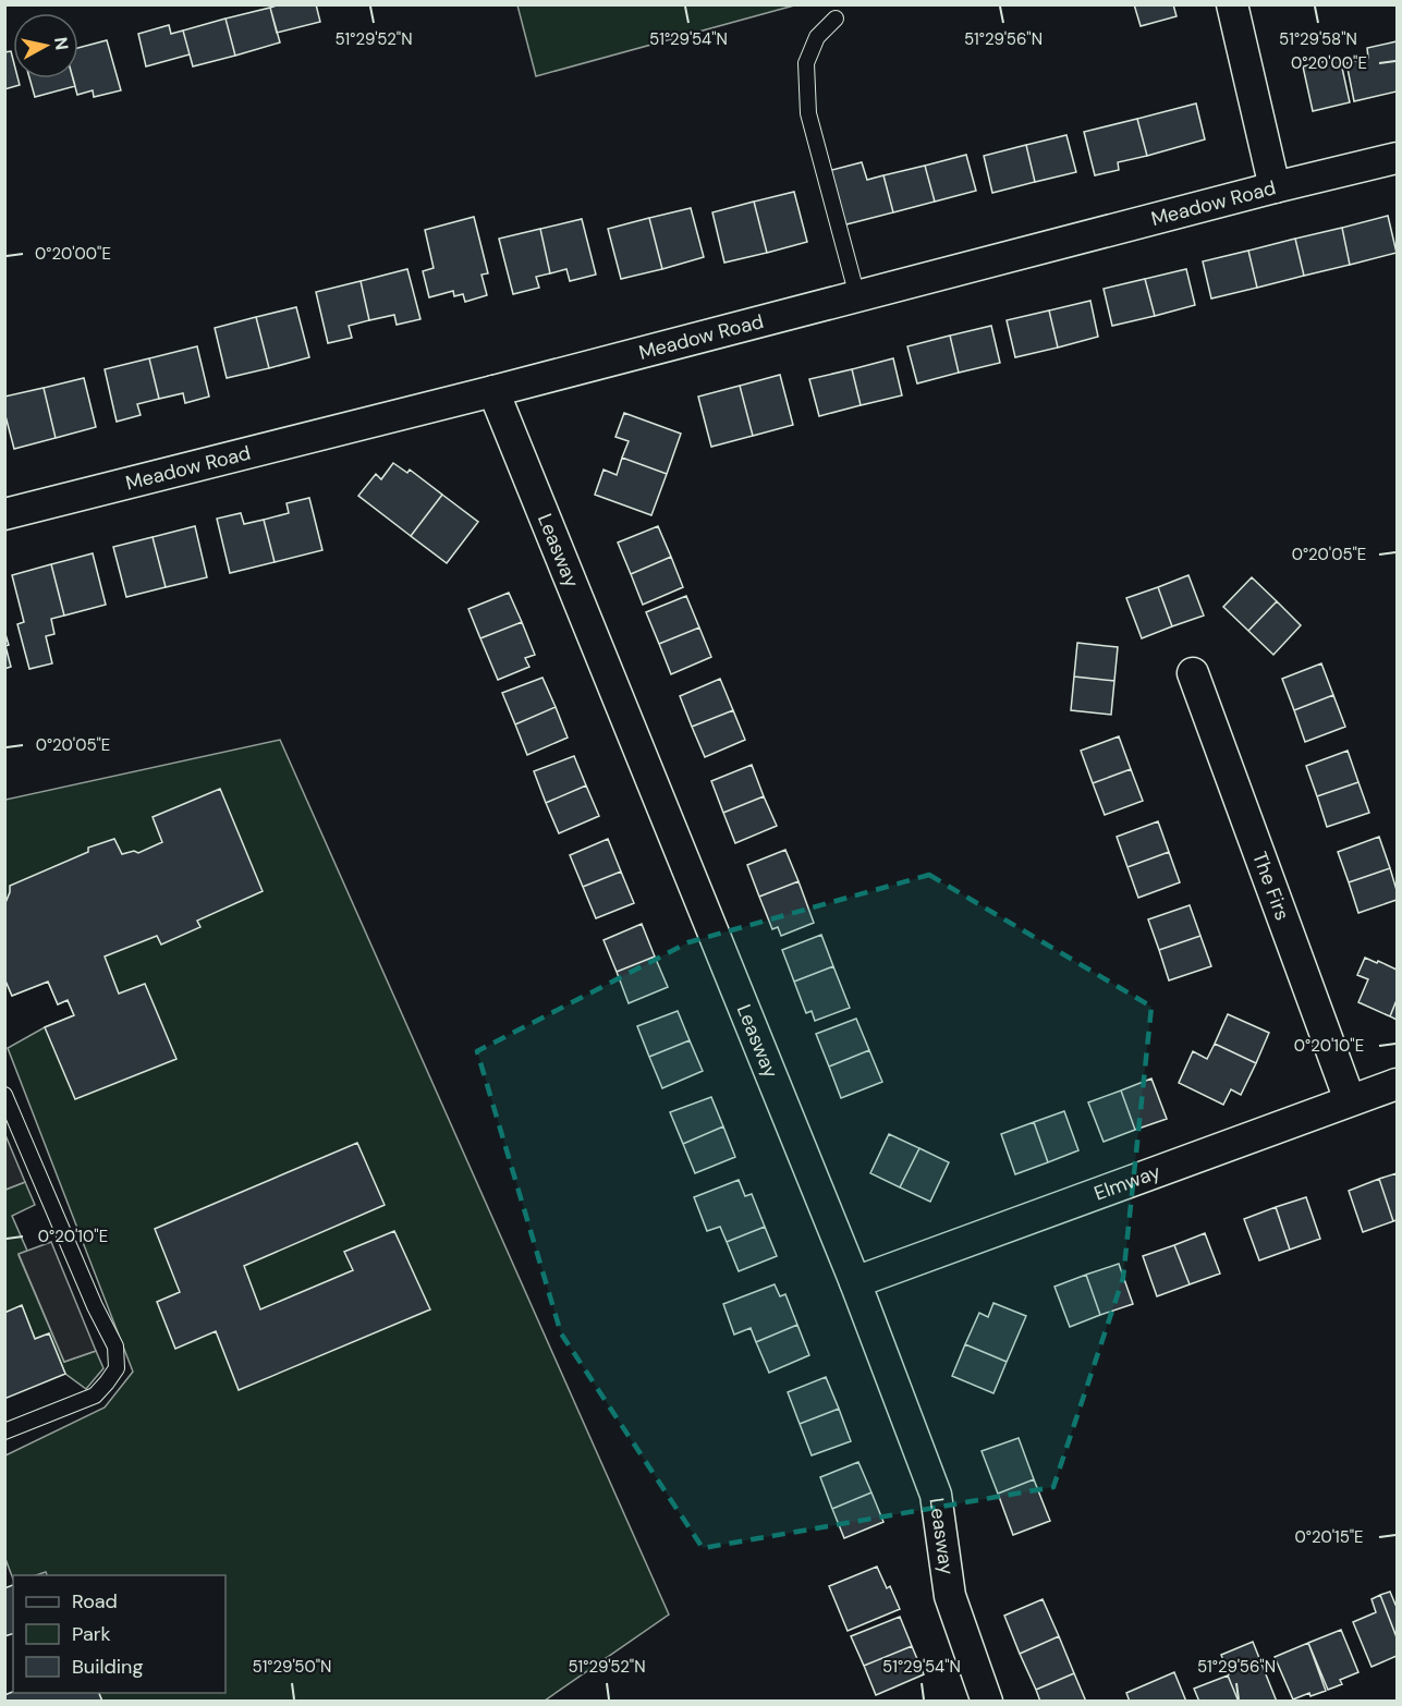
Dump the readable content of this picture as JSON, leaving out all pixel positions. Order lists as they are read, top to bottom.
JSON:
{
  "streets": {
    "street": [
      "Meadow Road",
      "Leasway",
      "The Firs",
      "Elmway"
    ]
  },
  "crossings": [
    ["Meadow Road", "Leasway"],
    ["Leasway", "Elmway"],
    ["The Firs", "Elmway"]
  ],
  "legend": ["Road", "Park", "Building"],
  "north": "right",
  "coordinates": [
    "51°29'52\"N",
    "51°29'54\"N",
    "51°29'56\"N",
    "51°29'58\"N",
    "0°20'00\"E",
    "0°20'05\"E",
    "0°20'10\"E",
    "0°20'15\"E",
    "51°29'50\"N"
  ]
}
